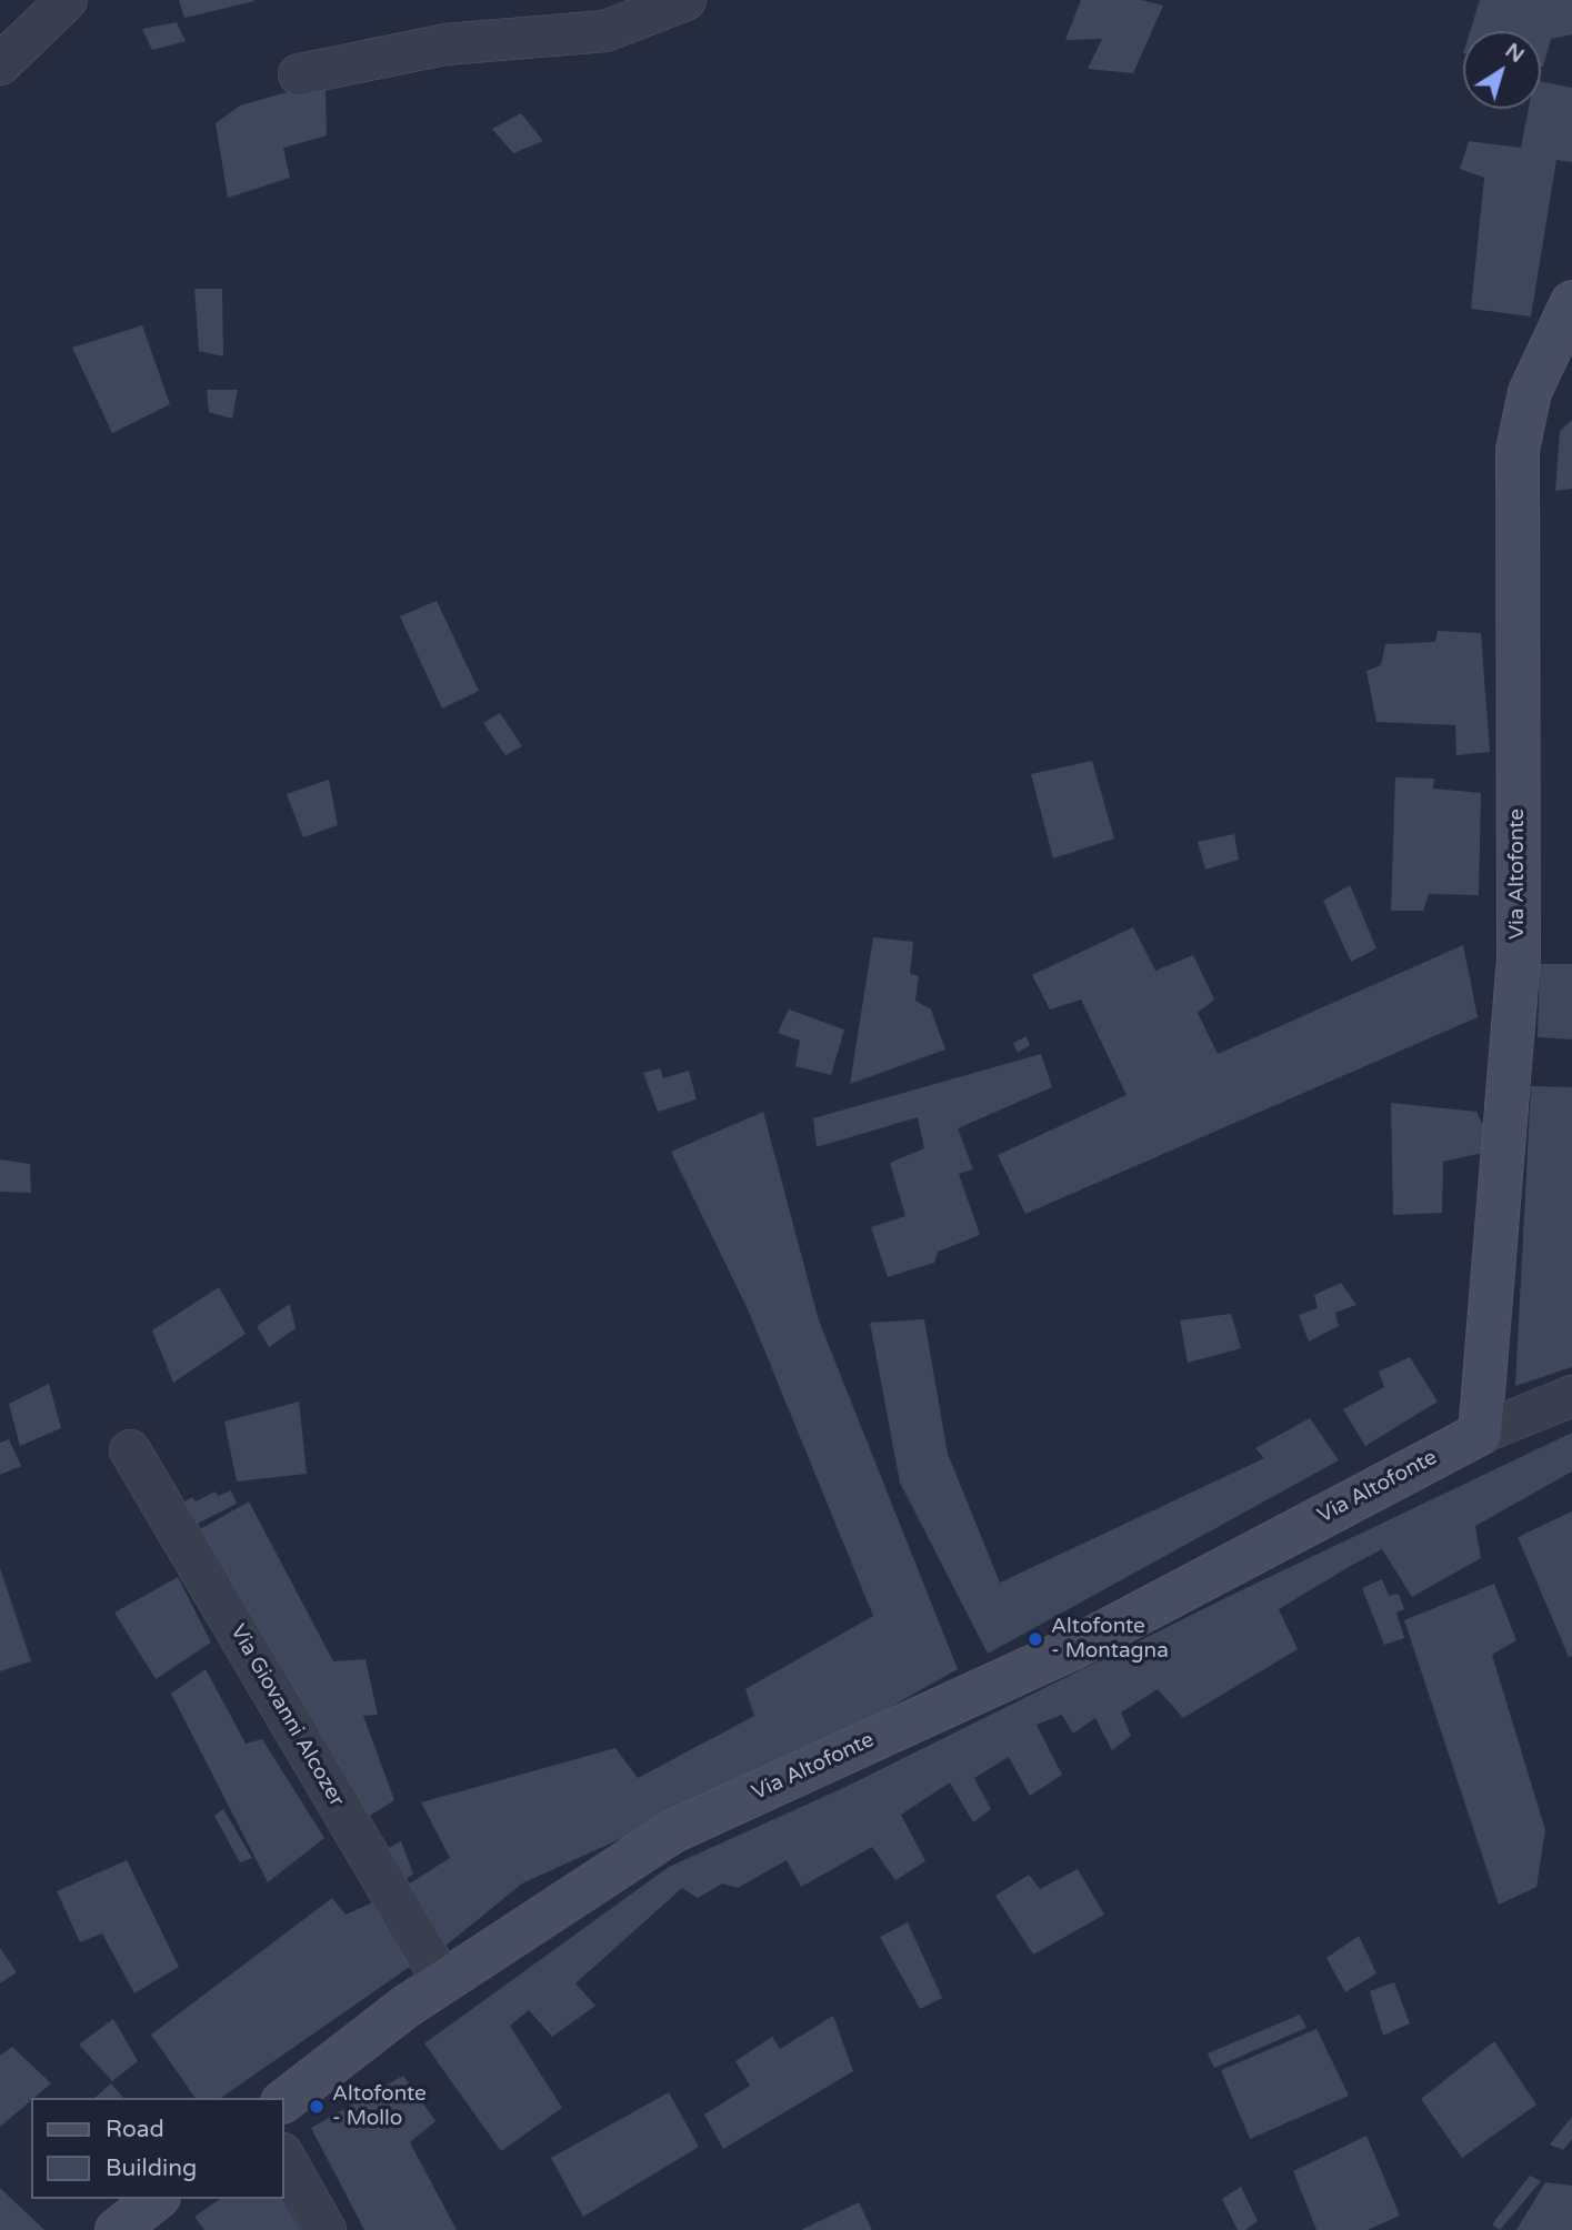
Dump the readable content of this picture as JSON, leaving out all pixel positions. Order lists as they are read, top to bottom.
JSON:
{
  "streets": {
    "main road": ["Via Altofonte"],
    "street": ["Via Giovanni Alcozer"]
  },
  "crossings": [
    ["Via Altofonte", "Via Giovanni Alcozer"]
  ],
  "places": ["Altofonte - Montagna", "Altofonte - Mollo"],
  "legend": ["Road", "Building"],
  "north": "top right"
}
